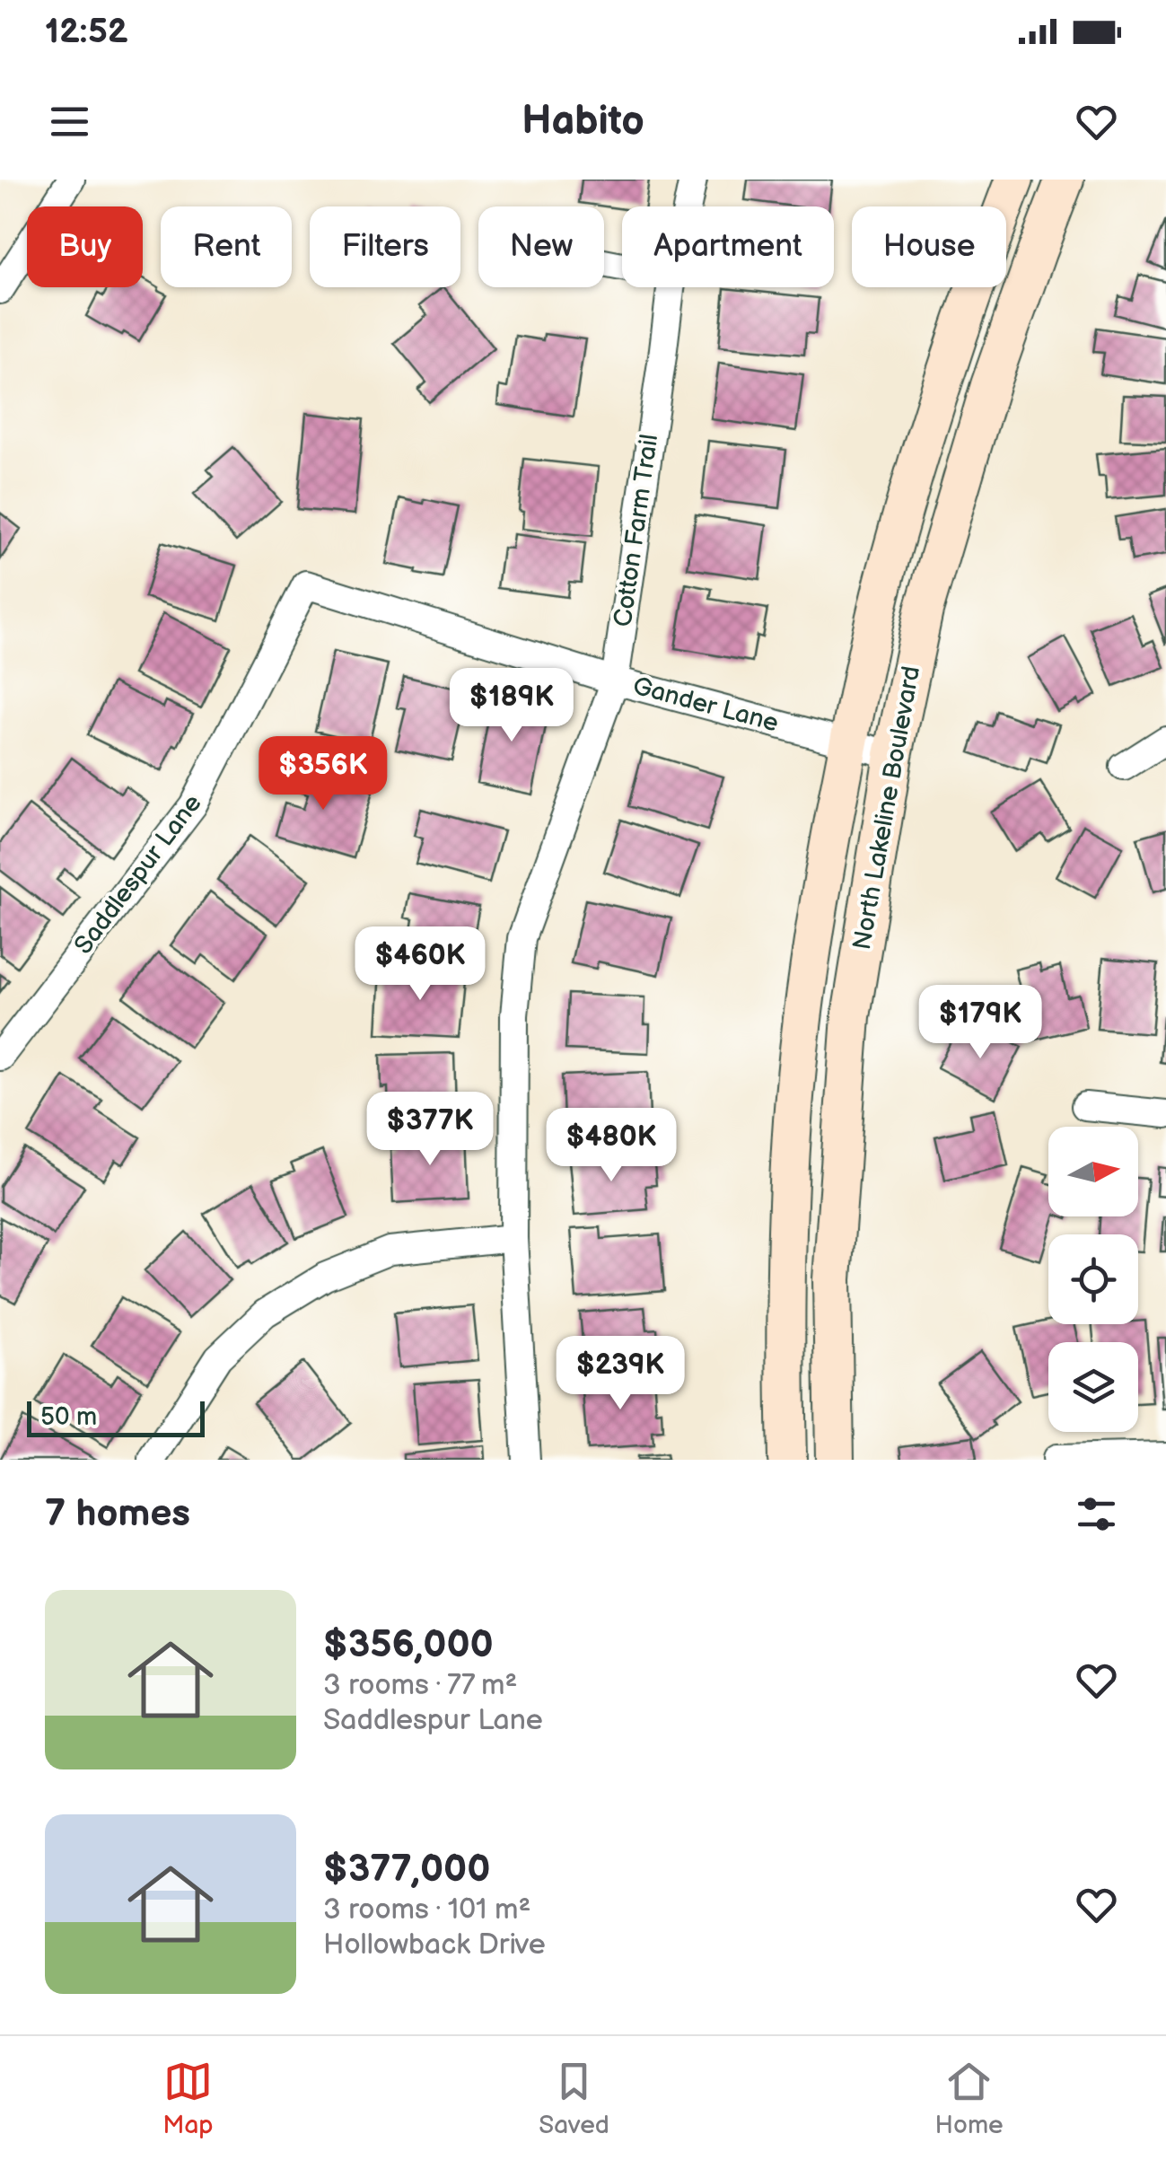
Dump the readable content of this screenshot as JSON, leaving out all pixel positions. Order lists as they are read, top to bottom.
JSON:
{
  "streets": {
    "main road": ["North Lakeline Boulevard"],
    "street": ["Cotton Farm Trail", "Gander Lane", "Saddlespur Lane"]
  },
  "crossings": [
    ["Cotton Farm Trail", "Gander Lane"],
    ["Gander Lane", "North Lakeline Boulevard"],
    ["Gander Lane", "Saddlespur Lane"]
  ],
  "scale_bar": "50 m",
  "north": "right",
  "page": {
    "status": "12:52",
    "header": "Habito",
    "chip": [
      "Buy",
      "Rent",
      "Filters",
      "New",
      "Apartment",
      "House"
    ],
    "price": [
      "$189K",
      "$356K",
      "$460K",
      "$179K",
      "$377K",
      "$480K",
      "$239K"
    ],
    "scale": "50 m",
    "heading": "7 homes",
    "list": [
      {
        "name": "$356,000",
        "note": "3 rooms · 77 m² · Saddlespur Lane"
      },
      {
        "name": "$377,000",
        "note": "3 rooms · 101 m² · Hollowback Drive"
      }
    ],
    "tabs": ["Map", "Saved", "Home"]
  }
}
